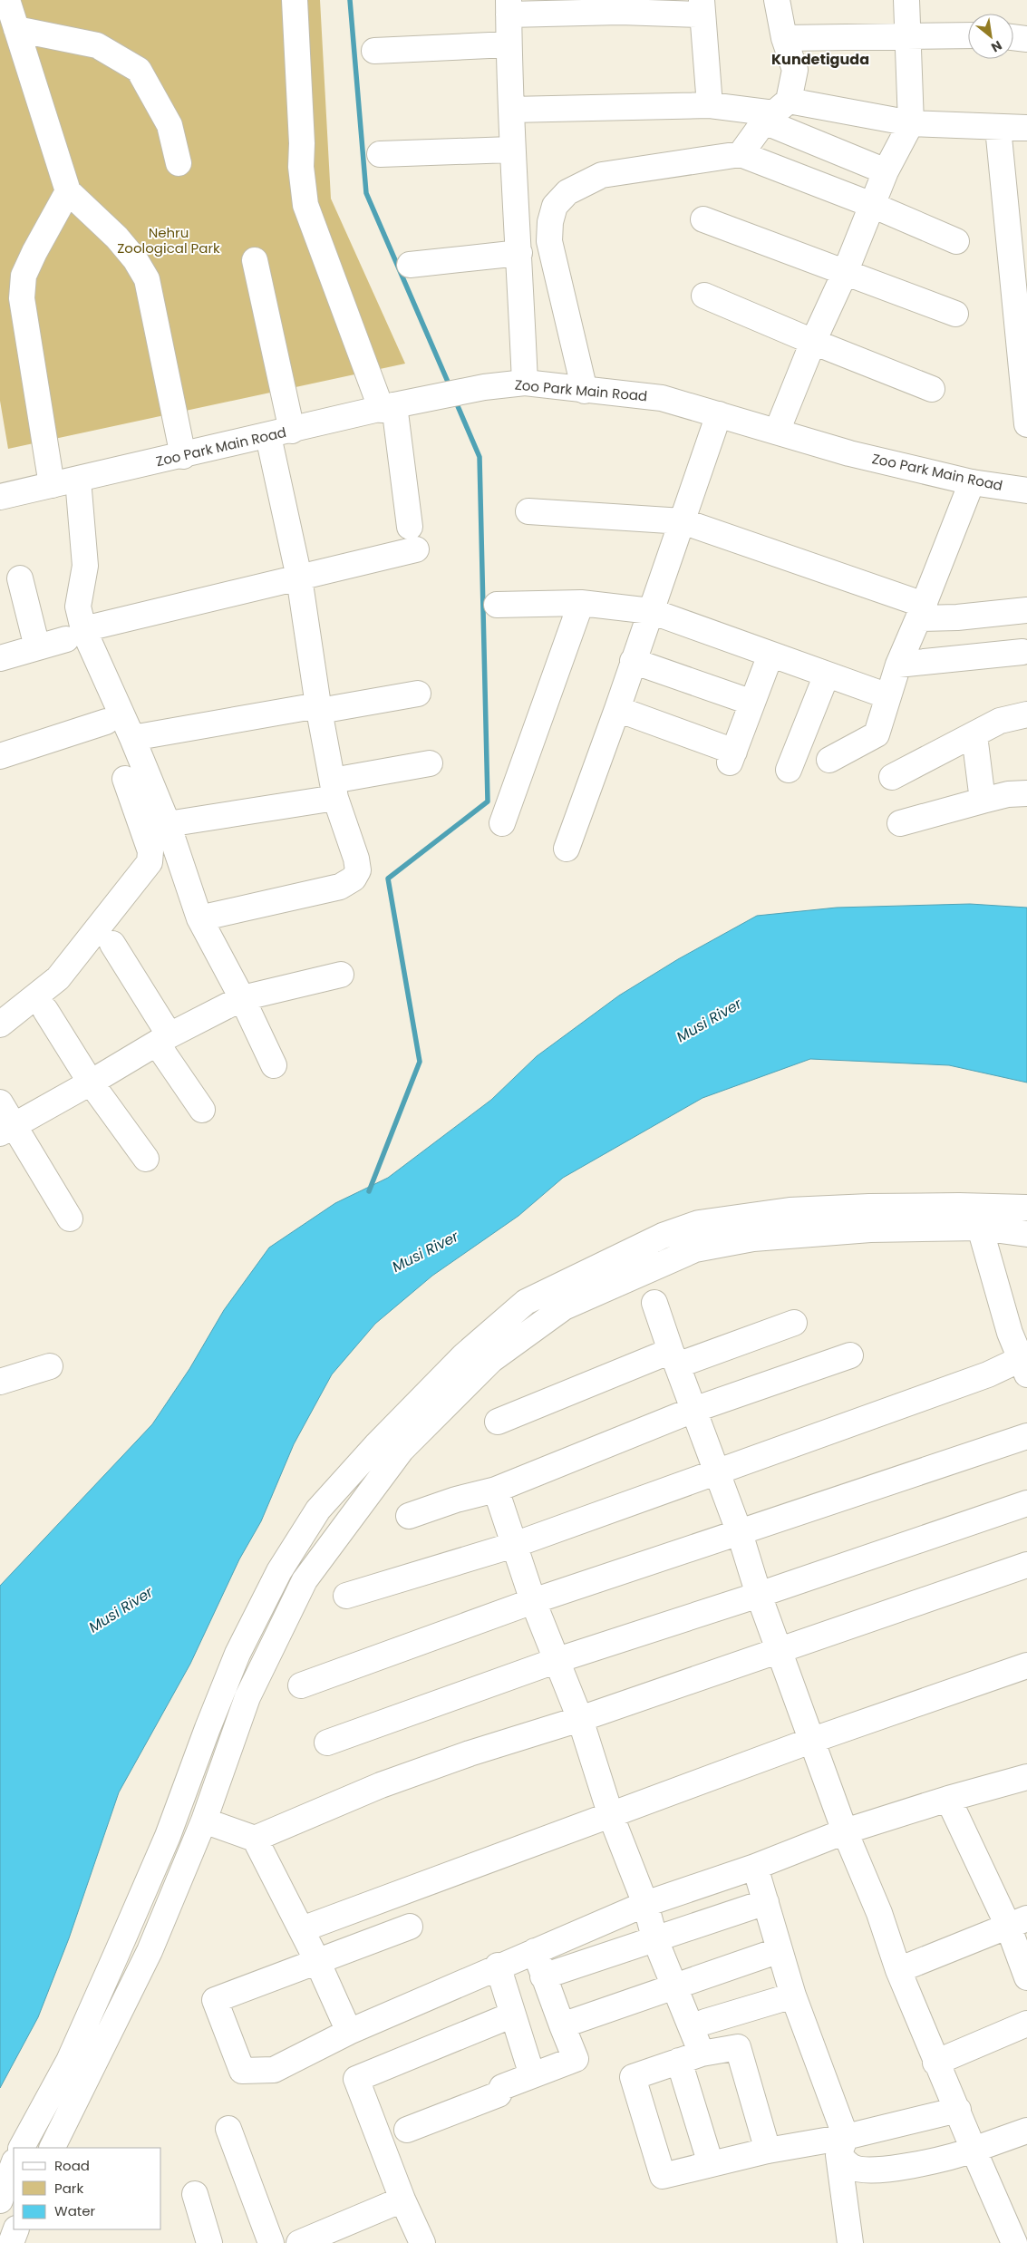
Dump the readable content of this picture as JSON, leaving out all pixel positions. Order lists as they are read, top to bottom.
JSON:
{
  "streets": {
    "street": ["Zoo Park Main Road"]
  },
  "districts": ["Kundetiguda"],
  "water": ["Musi River"],
  "parks": ["Nehru Zoological Park"],
  "legend": ["Road", "Park", "Water"],
  "north": "bottom right"
}
